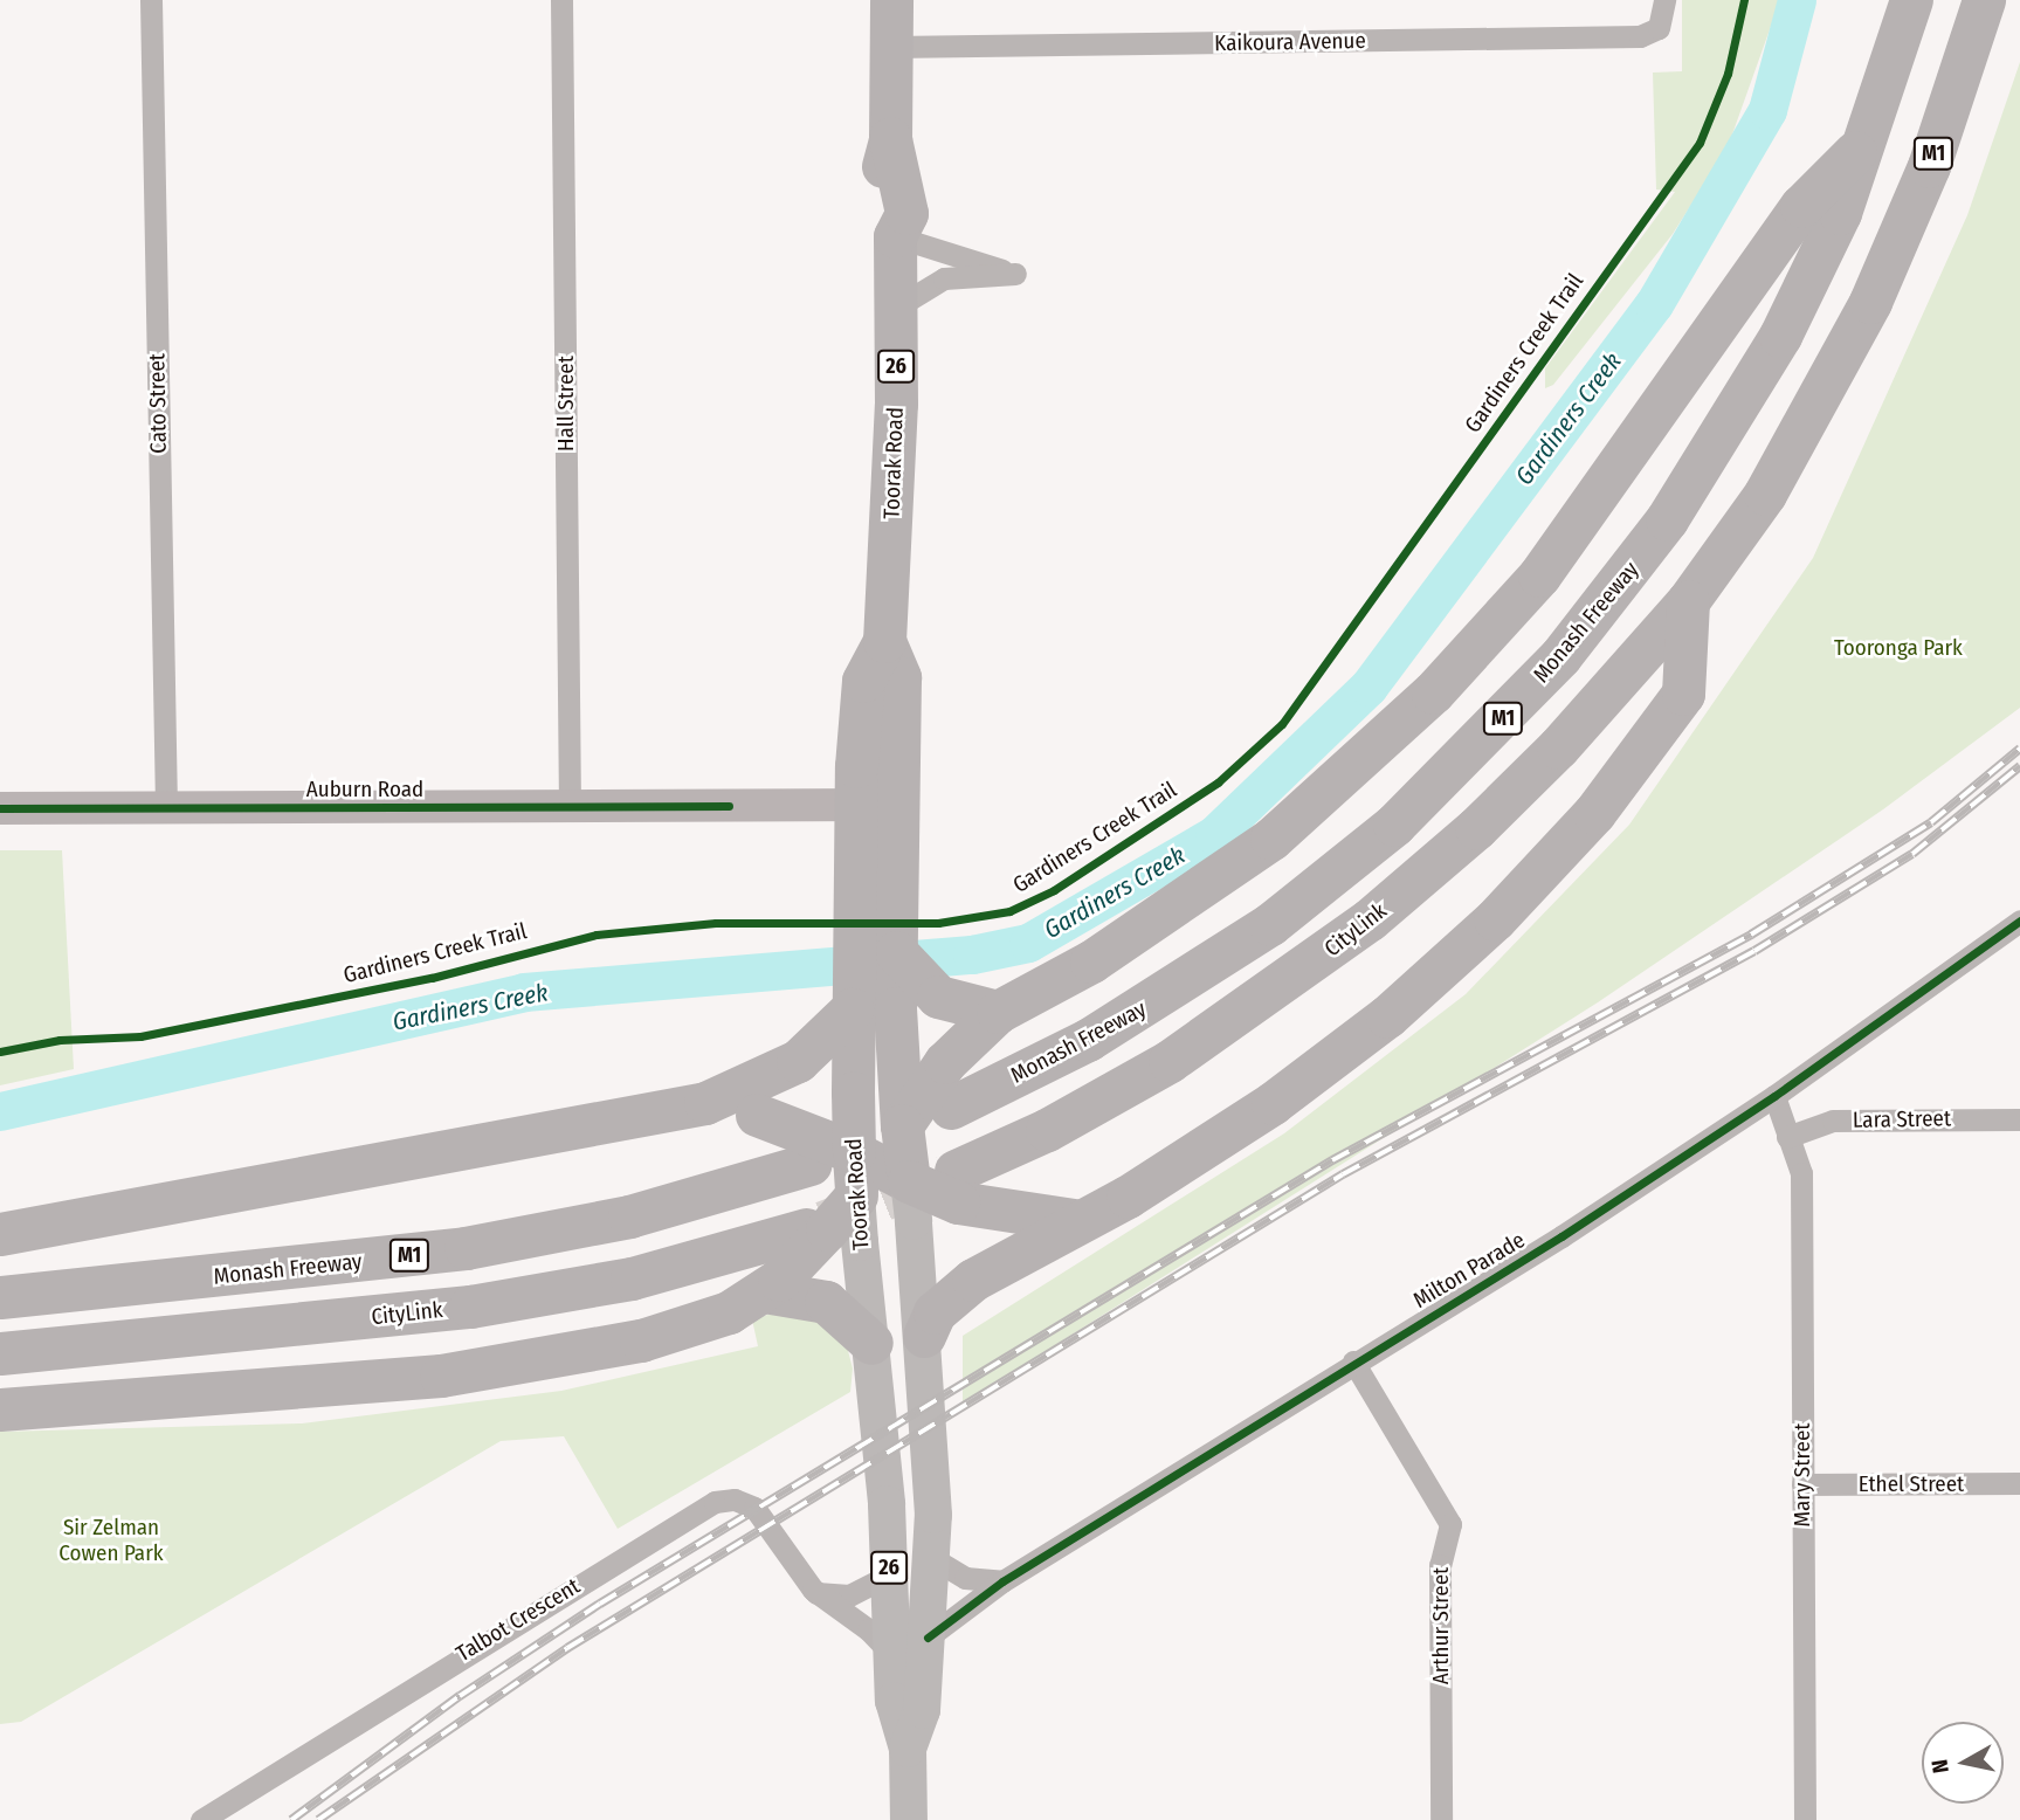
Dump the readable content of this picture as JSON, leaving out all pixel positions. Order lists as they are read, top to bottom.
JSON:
{
  "streets": {
    "highway": [
      "M1",
      "26",
      "Toorak Road",
      "Monash Freeway",
      "CityLink"
    ],
    "main road": ["Auburn Road"],
    "street": [
      "Kaikoura Avenue",
      "Cato Street",
      "Hall Street",
      "Lara Street",
      "Milton Parade",
      "Mary Street",
      "Ethel Street",
      "Talbot Crescent",
      "Arthur Street"
    ],
    "cycle path": ["Gardiners Creek Trail"]
  },
  "crossings": [
    ["Kaikoura Avenue", "Toorak Road"],
    ["M1", "CityLink"],
    ["Cato Street", "Auburn Road"],
    ["Hall Street", "Auburn Road"],
    ["Toorak Road", "Auburn Road"],
    ["Toorak Road", "Milton Parade"],
    ["Toorak Road", "Talbot Crescent"],
    ["Lara Street", "Mary Street"],
    ["Milton Parade", "Mary Street"],
    ["Milton Parade", "Arthur Street"],
    ["Mary Street", "Ethel Street"]
  ],
  "water": ["Gardiners Creek"],
  "parks": ["Tooronga Park", "Sir Zelman Cowen Park"],
  "north": "left"
}
